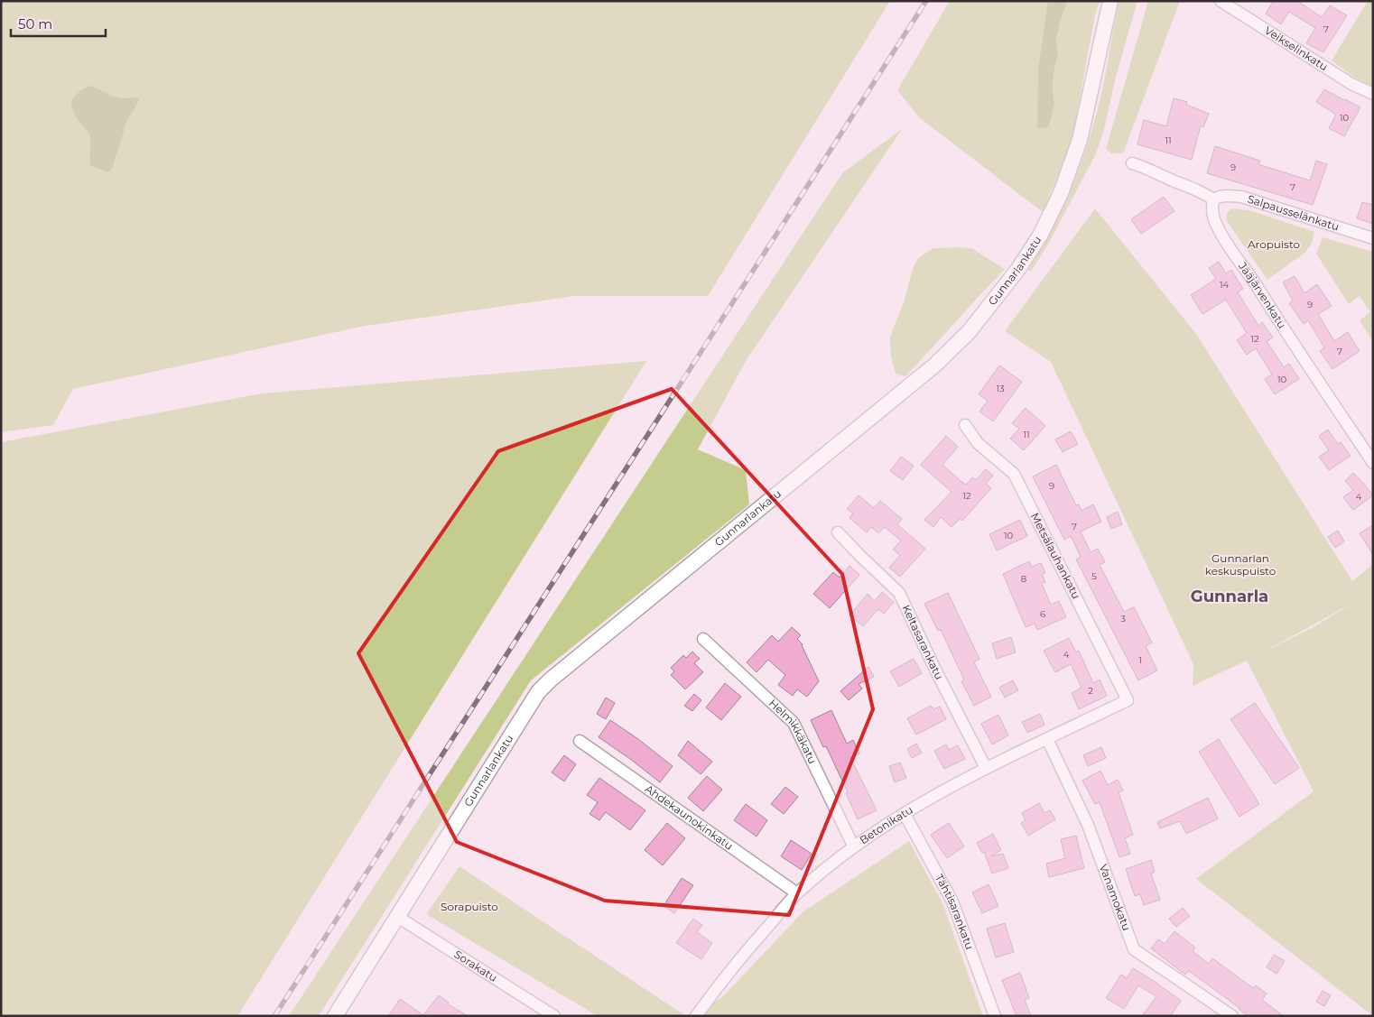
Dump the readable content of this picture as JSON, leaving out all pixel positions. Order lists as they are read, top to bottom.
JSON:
{
  "streets": {
    "street": [
      "Veikselinkatu",
      "Salpausselänkatu",
      "Gunnarlankatu",
      "Jääjärvenkatu",
      "Metsälauhankatu",
      "Keltasarankatu",
      "Helmikkäkatu",
      "Ahdekaunokinkatu",
      "Betonikatu",
      "Vanamokatu",
      "Tähtisarankatu",
      "Sorakatu"
    ]
  },
  "crossings": [
    ["Salpausselänkatu", "Jääjärvenkatu"],
    ["Gunnarlankatu", "Sorakatu"],
    ["Metsälauhankatu", "Betonikatu"],
    ["Keltasarankatu", "Betonikatu"],
    ["Helmikkäkatu", "Betonikatu"],
    ["Ahdekaunokinkatu", "Betonikatu"],
    ["Betonikatu", "Vanamokatu"],
    ["Betonikatu", "Tähtisarankatu"]
  ],
  "districts": ["Gunnarla"],
  "parks": ["Aropuisto", "Gunnarlan keskuspuisto", "Sorapuisto"],
  "house_numbers": [
    "7",
    "10",
    "11",
    "9",
    "7",
    "14",
    "9",
    "12",
    "7",
    "10",
    "13",
    "11",
    "9",
    "12",
    "4",
    "7",
    "10",
    "5",
    "8",
    "6",
    "3",
    "4",
    "1",
    "2"
  ],
  "scale_bar": "50 m"
}
